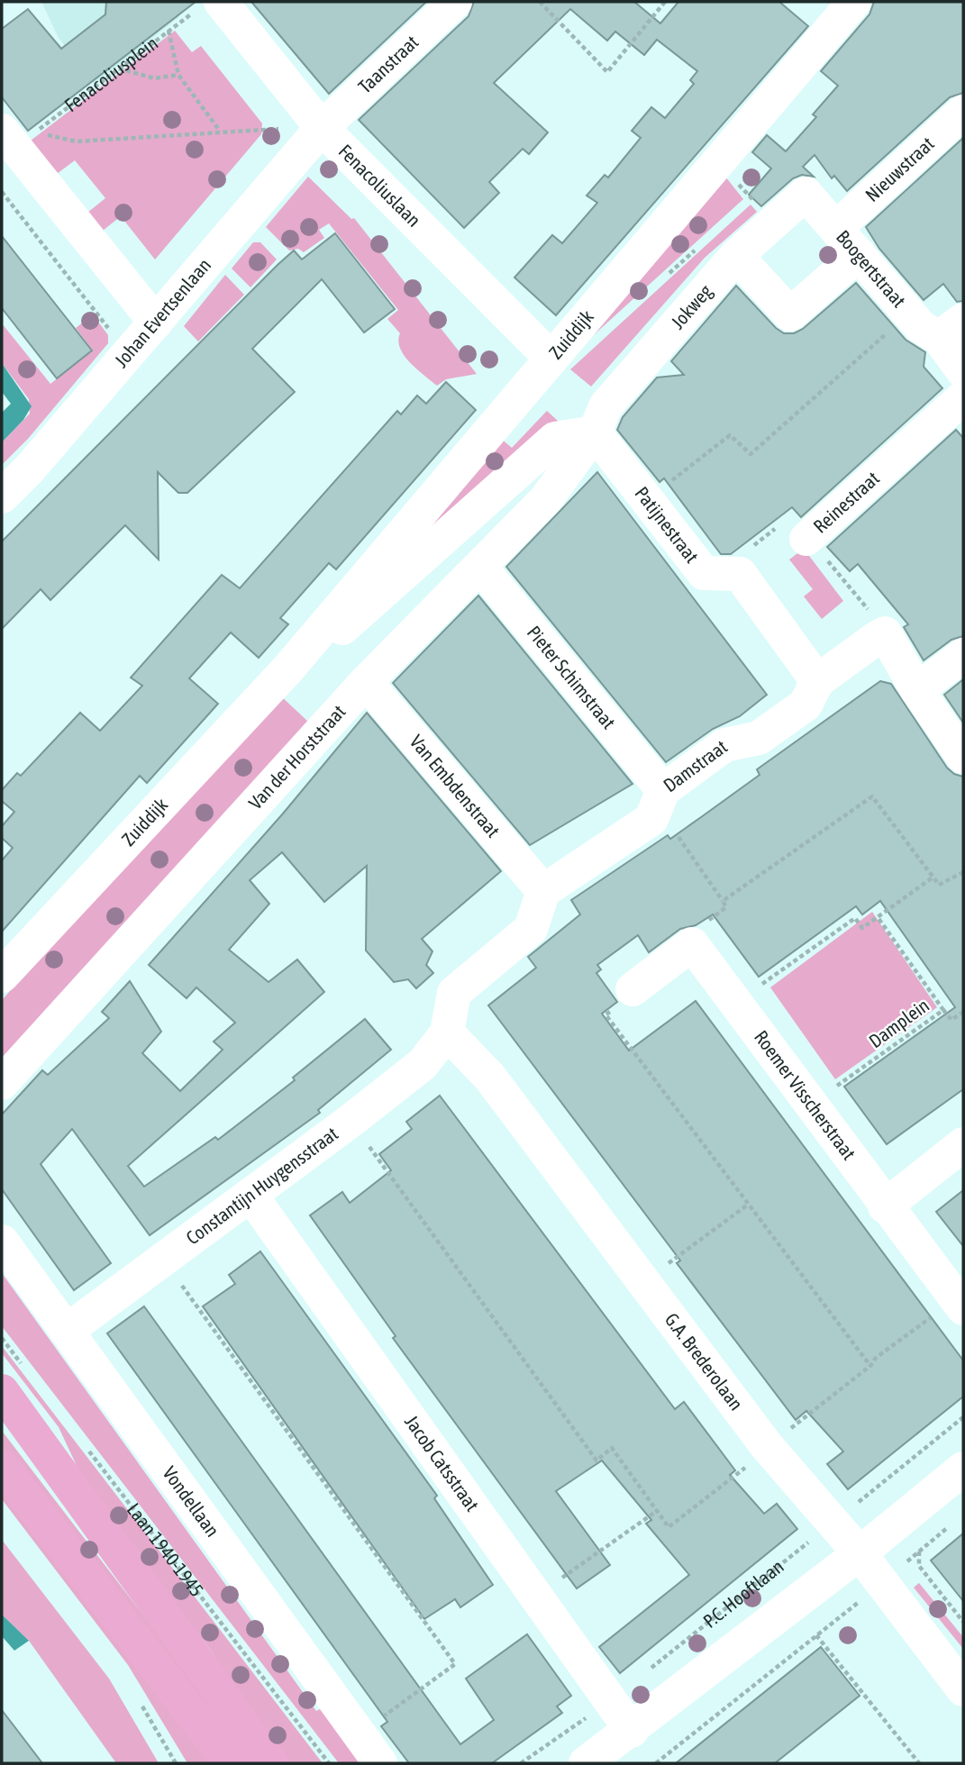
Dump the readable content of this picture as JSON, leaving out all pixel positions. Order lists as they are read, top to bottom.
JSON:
{
  "streets": {
    "main road": ["Laan 1940-1945"],
    "street": [
      "Taanstraat",
      "Nieuwstraat",
      "Fenacoliuslaan",
      "Boogertstraat",
      "Jokweg",
      "Johan Evertsenlaan",
      "Zuiddijk",
      "Reinestraat",
      "Patijnestraat",
      "Pieter Schimstraat",
      "Van der Horststraat",
      "Damstraat",
      "Van Embdenstraat",
      "Roemer Visscherstraat",
      "Constantijn Huygensstraat",
      "G.A. Brederolaan",
      "Jacob Catsstraat",
      "Vondellaan",
      "P.C. Hooftlaan"
    ],
    "path": ["Fenacoliusplein", "Damplein"]
  },
  "crossings": [
    ["Taanstraat", "Fenacoliuslaan"],
    ["Taanstraat", "Johan Evertsenlaan"],
    ["Fenacoliusplein", "Fenacoliuslaan"],
    ["Nieuwstraat", "Boogertstraat"],
    ["Fenacoliuslaan", "Johan Evertsenlaan"],
    ["Fenacoliuslaan", "Zuiddijk"],
    ["Boogertstraat", "Jokweg"],
    ["Jokweg", "Zuiddijk"],
    ["Jokweg", "Patijnestraat"],
    ["Jokweg", "Van der Horststraat"],
    ["Zuiddijk", "Patijnestraat"],
    ["Zuiddijk", "Van der Horststraat"],
    ["Reinestraat", "Patijnestraat"],
    ["Patijnestraat", "Van der Horststraat"],
    ["Patijnestraat", "Damstraat"],
    ["Pieter Schimstraat", "Van der Horststraat"],
    ["Pieter Schimstraat", "Damstraat"],
    ["Van der Horststraat", "Van Embdenstraat"],
    ["Damstraat", "Van Embdenstraat"],
    ["Damplein", "Roemer Visscherstraat"],
    ["Constantijn Huygensstraat", "G.A. Brederolaan"],
    ["Constantijn Huygensstraat", "Jacob Catsstraat"],
    ["Constantijn Huygensstraat", "Vondellaan"],
    ["G.A. Brederolaan", "P.C. Hooftlaan"],
    ["Jacob Catsstraat", "P.C. Hooftlaan"]
  ]
}
